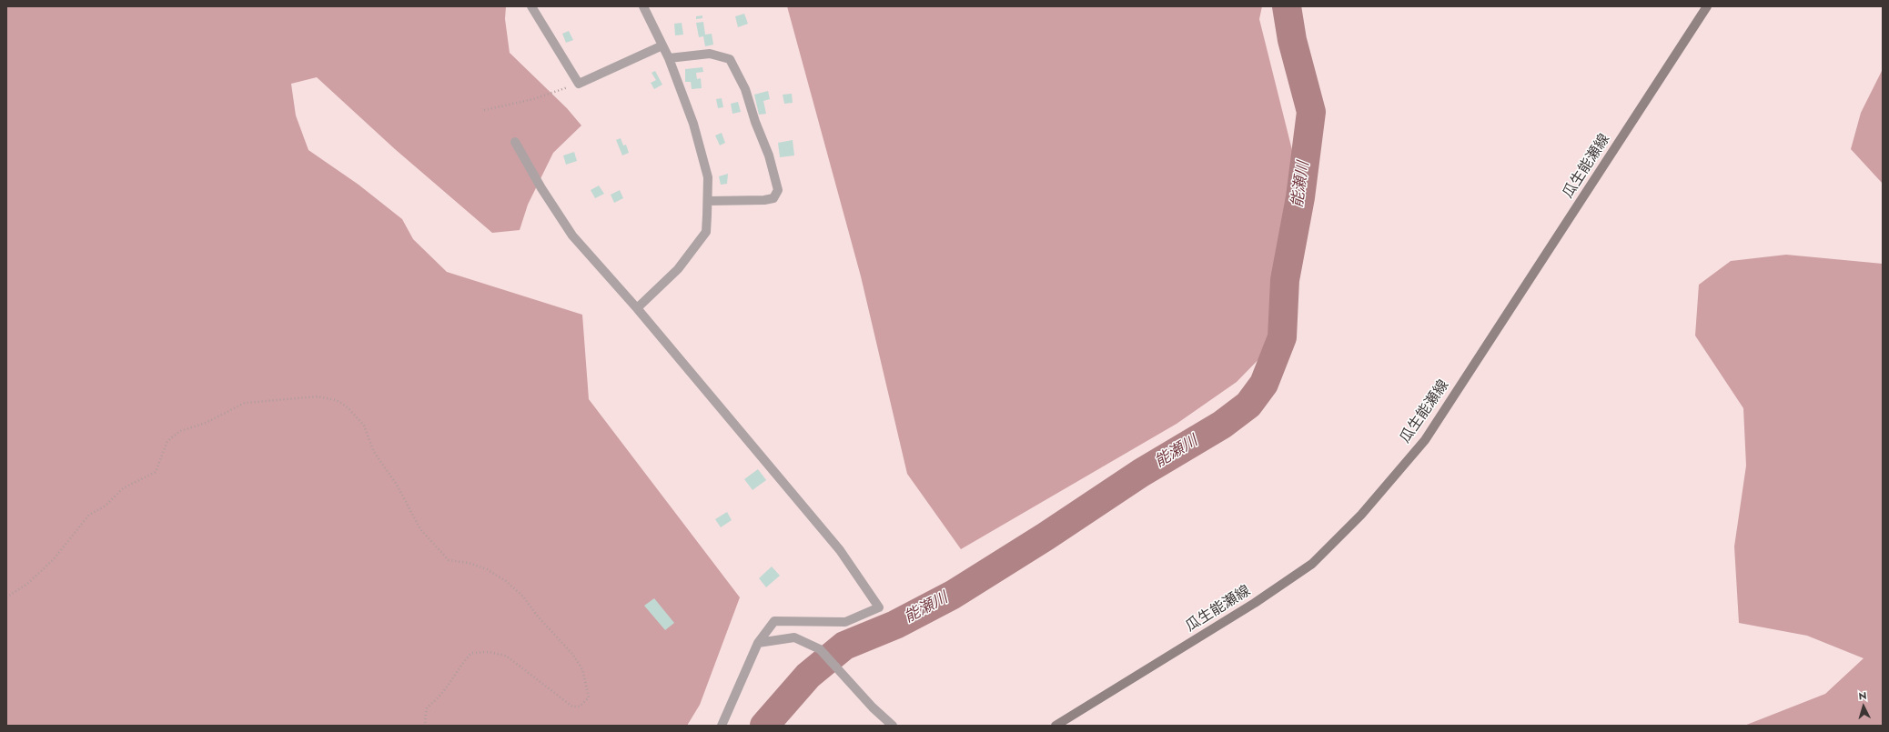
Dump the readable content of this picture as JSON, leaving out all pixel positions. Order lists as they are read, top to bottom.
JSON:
{
  "streets": {
    "main road": ["瓜生能瀬線"]
  },
  "water": ["能瀬川"],
  "north": "top"
}
